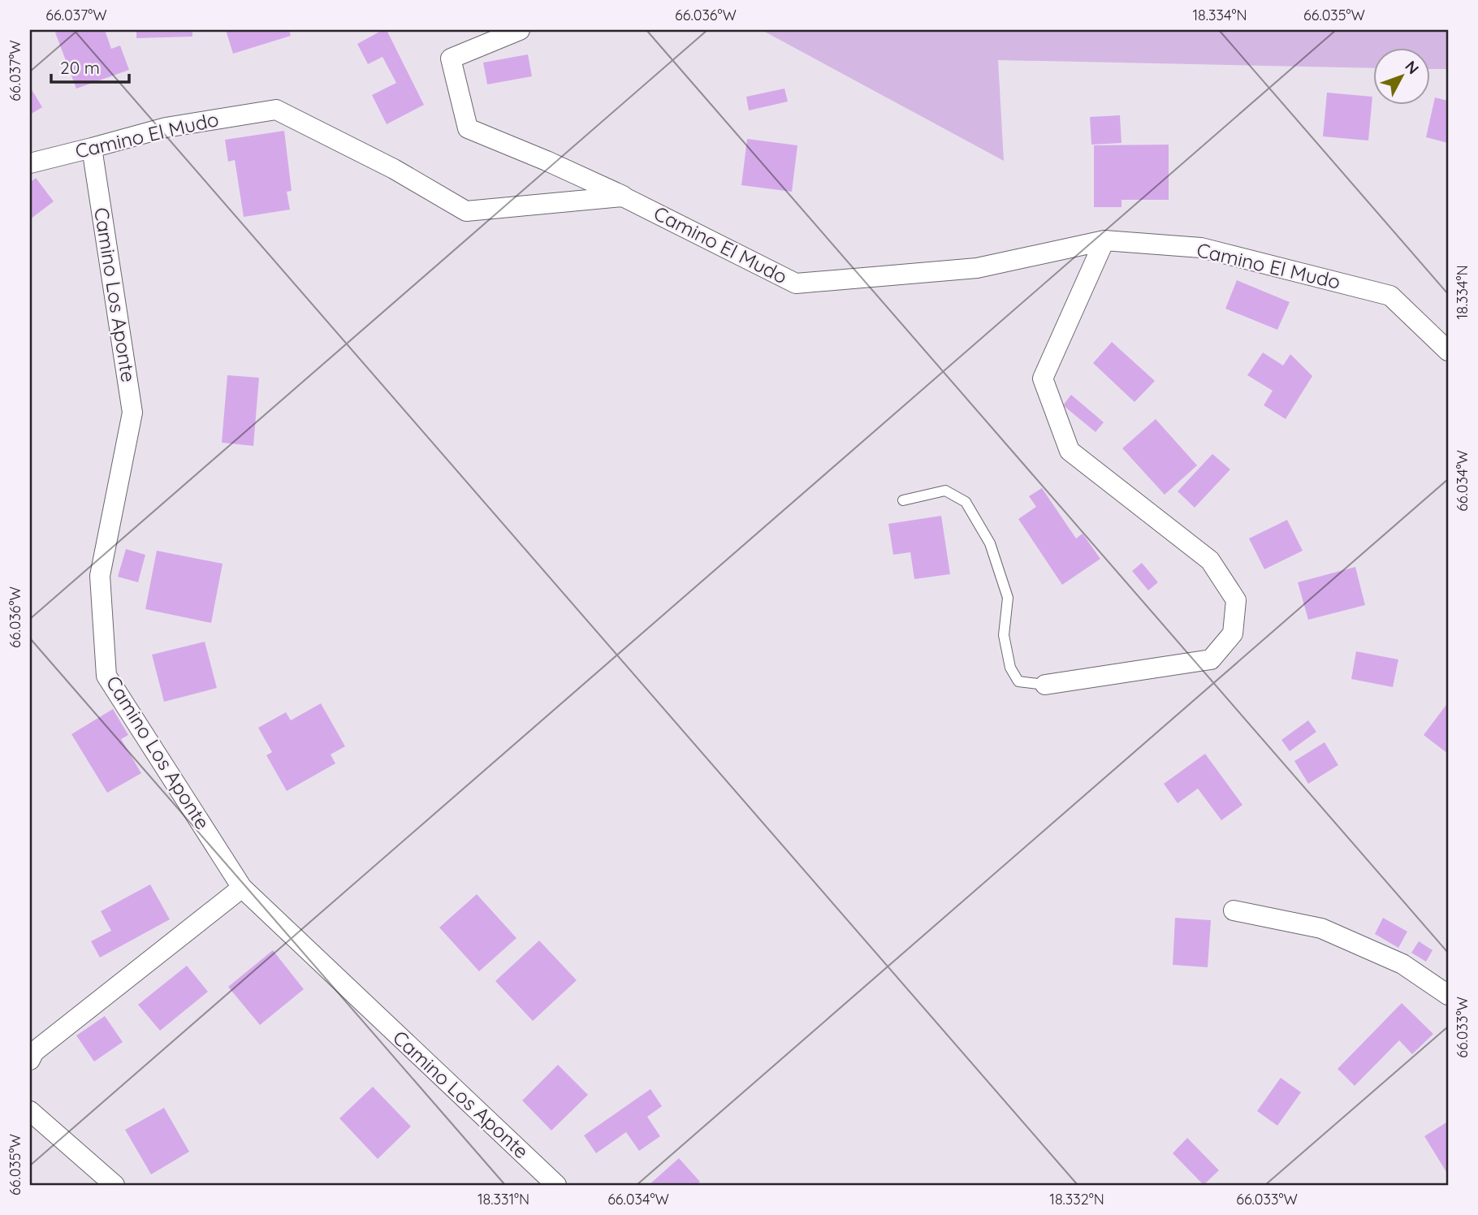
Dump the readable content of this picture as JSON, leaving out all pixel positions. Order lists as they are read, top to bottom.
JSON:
{
  "streets": {
    "street": ["Camino El Mudo", "Camino Los Aponte"]
  },
  "crossings": [
    ["Camino El Mudo", "Camino Los Aponte"]
  ],
  "scale_bar": "20 m",
  "north": "top right",
  "coordinates": [
    "66.037°W",
    "66.036°W",
    "18.334°N",
    "66.035°W",
    "66.034°W",
    "66.033°W",
    "18.331°N",
    "18.332°N"
  ]
}
